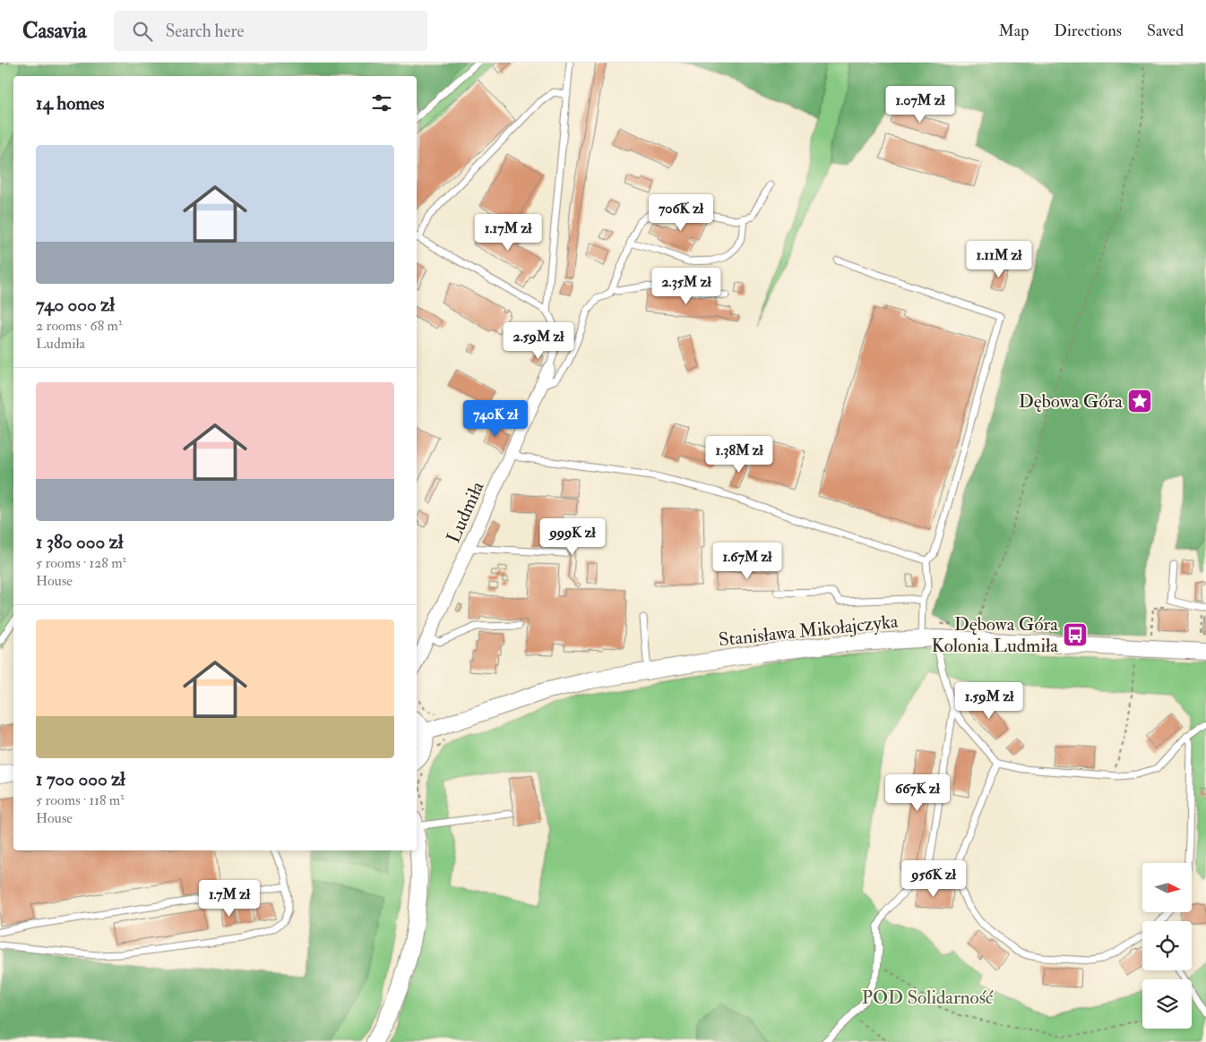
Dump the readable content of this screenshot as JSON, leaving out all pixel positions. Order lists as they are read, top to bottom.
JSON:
{
  "streets": {
    "street": ["Ludmiła", "Stanisława Mikołajczyka"]
  },
  "parks": ["POD Solidarność"],
  "places": {
    "place": ["Dębowa Góra"],
    "bus stop": ["Dębowa Góra Kolonia Ludmiła"]
  },
  "north": "right",
  "page": {
    "header": "Casavia",
    "search": "Search here",
    "nav": ["Map", "Directions", "Saved"],
    "heading": "14 homes",
    "price": [
      "1.07M zł",
      "706K zł",
      "1.17M zł",
      "1.11M zł",
      "2.35M zł",
      "2.59M zł",
      "740K zł",
      "1.38M zł",
      "999K zł",
      "1.67M zł",
      "1.59M zł",
      "667K zł",
      "956K zł",
      "1.7M zł"
    ],
    "list": [
      {
        "name": "740 000 zł",
        "note": "2 rooms · 68 m² · Ludmiła"
      },
      {
        "name": "1 380 000 zł",
        "note": "5 rooms · 128 m² · House"
      },
      {
        "name": "1 700 000 zł",
        "note": "5 rooms · 118 m² · House"
      }
    ]
  }
}
